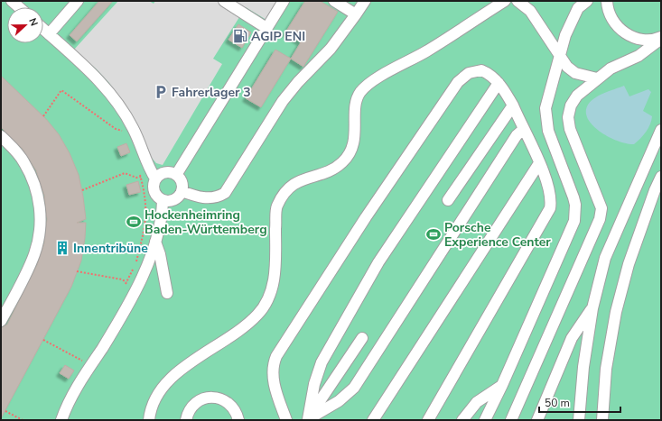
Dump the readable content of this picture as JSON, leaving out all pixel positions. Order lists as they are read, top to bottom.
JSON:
{
  "places": {
    "fuel station": ["AGIP ENI"],
    "parking": ["Fahrerlager 3"],
    "sports": ["Hockenheimring Baden-Württemberg", "Porsche Experience Center"],
    "building": ["Innentribüne"]
  },
  "scale_bar": "50 m",
  "north": "right"
}
